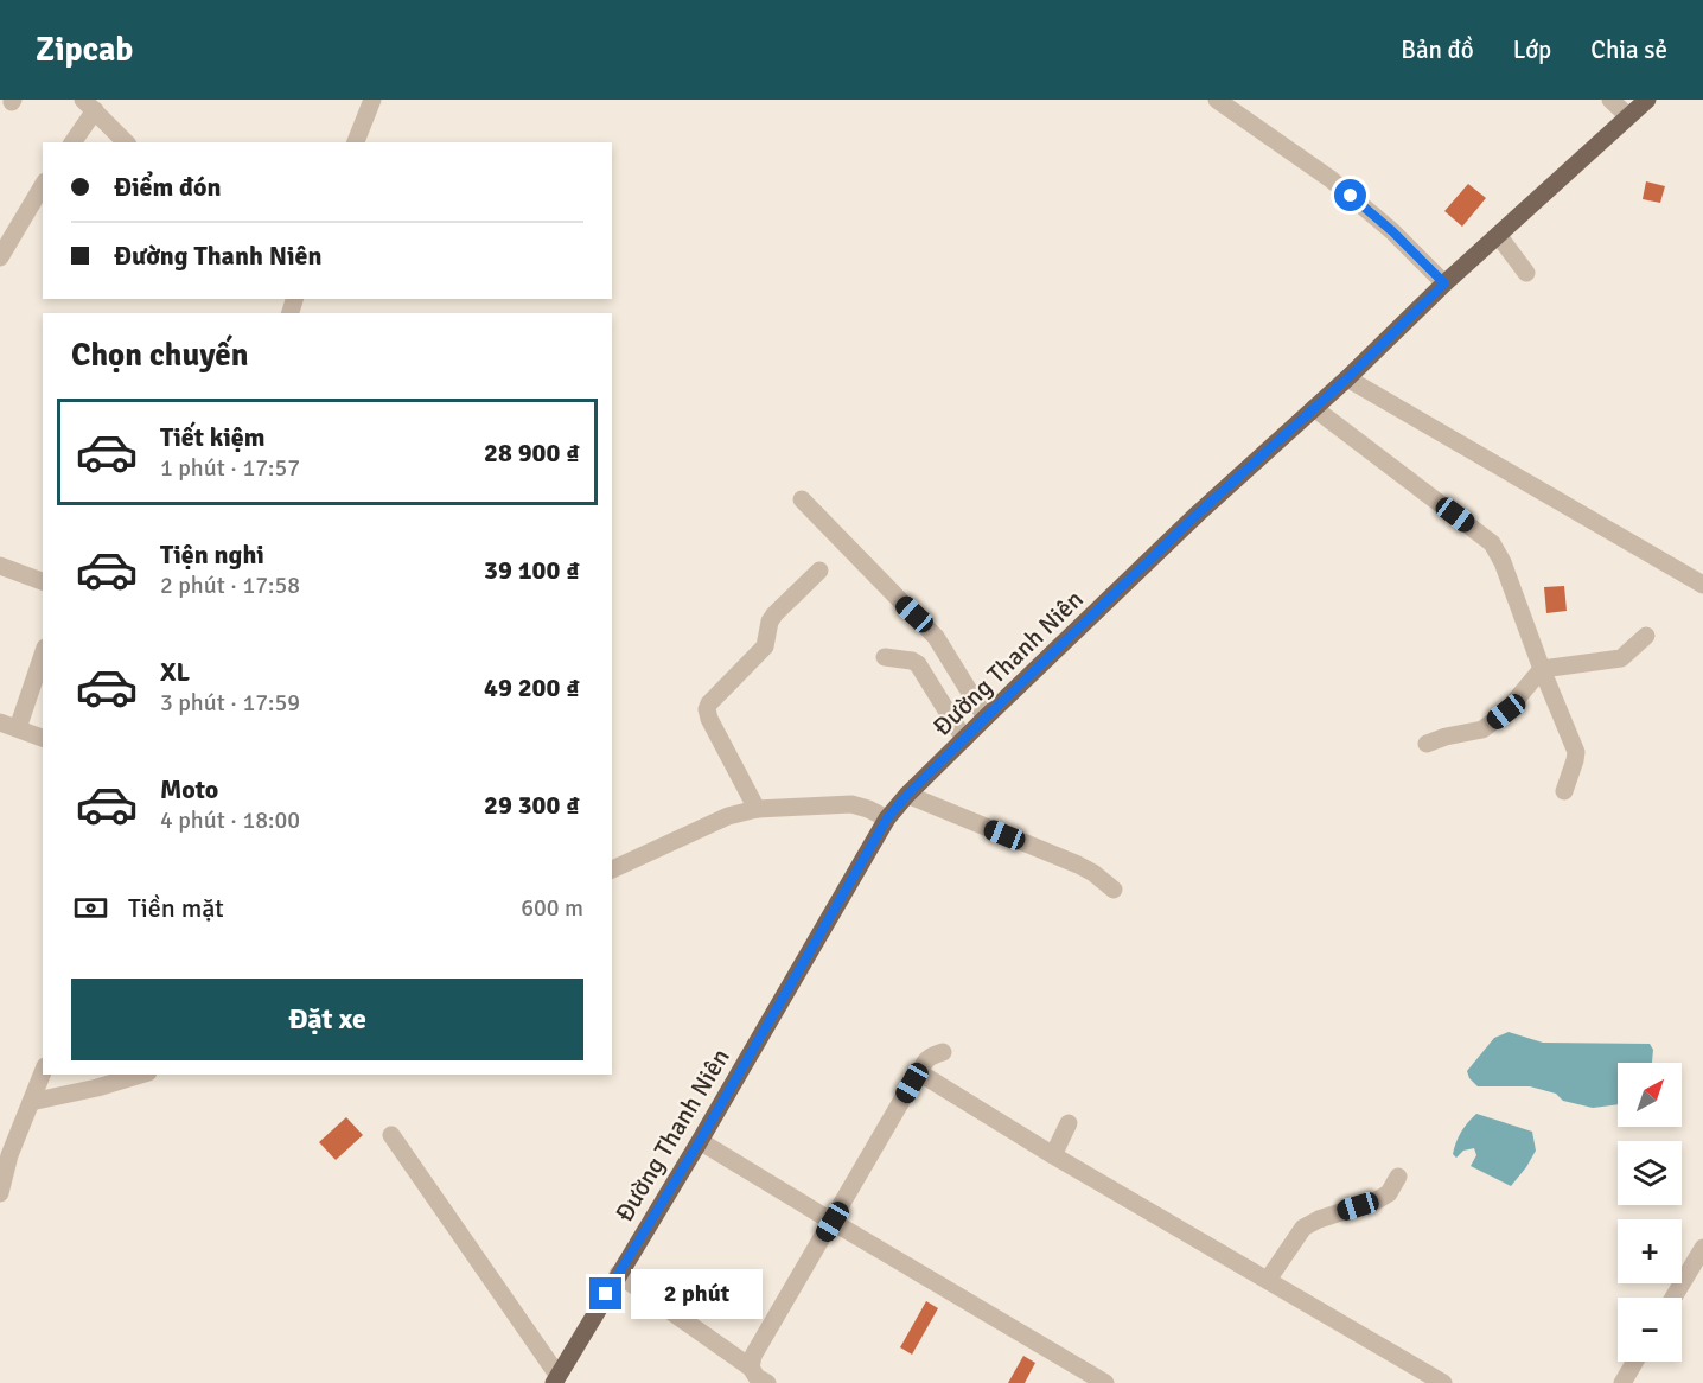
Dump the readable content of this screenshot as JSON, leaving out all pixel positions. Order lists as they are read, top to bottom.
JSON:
{
  "streets": {
    "main road": ["Đường Thanh Niên"]
  },
  "north": "top right",
  "page": {
    "header": "Zipcab",
    "nav": ["Bản đồ", "Lớp", "Chia sẻ"],
    "banner": ["Điểm đón", "Đường Thanh Niên"],
    "heading": "Chọn chuyến",
    "list": [
      {
        "name": "Tiết kiệm",
        "note": "1 phút · 17:57",
        "value": "28 900 ₫"
      },
      {
        "name": "Tiện nghi",
        "note": "2 phút · 17:58",
        "value": "39 100 ₫"
      },
      {
        "name": "XL",
        "note": "3 phút · 17:59",
        "value": "49 200 ₫"
      },
      {
        "name": "Moto",
        "note": "4 phút · 18:00",
        "value": "29 300 ₫"
      }
    ],
    "pay": ["Tiền mặt", "600 m"],
    "buttons": "Đặt xe",
    "map_buttons": ["+", "−"],
    "bubble": "2 phút"
  }
}
